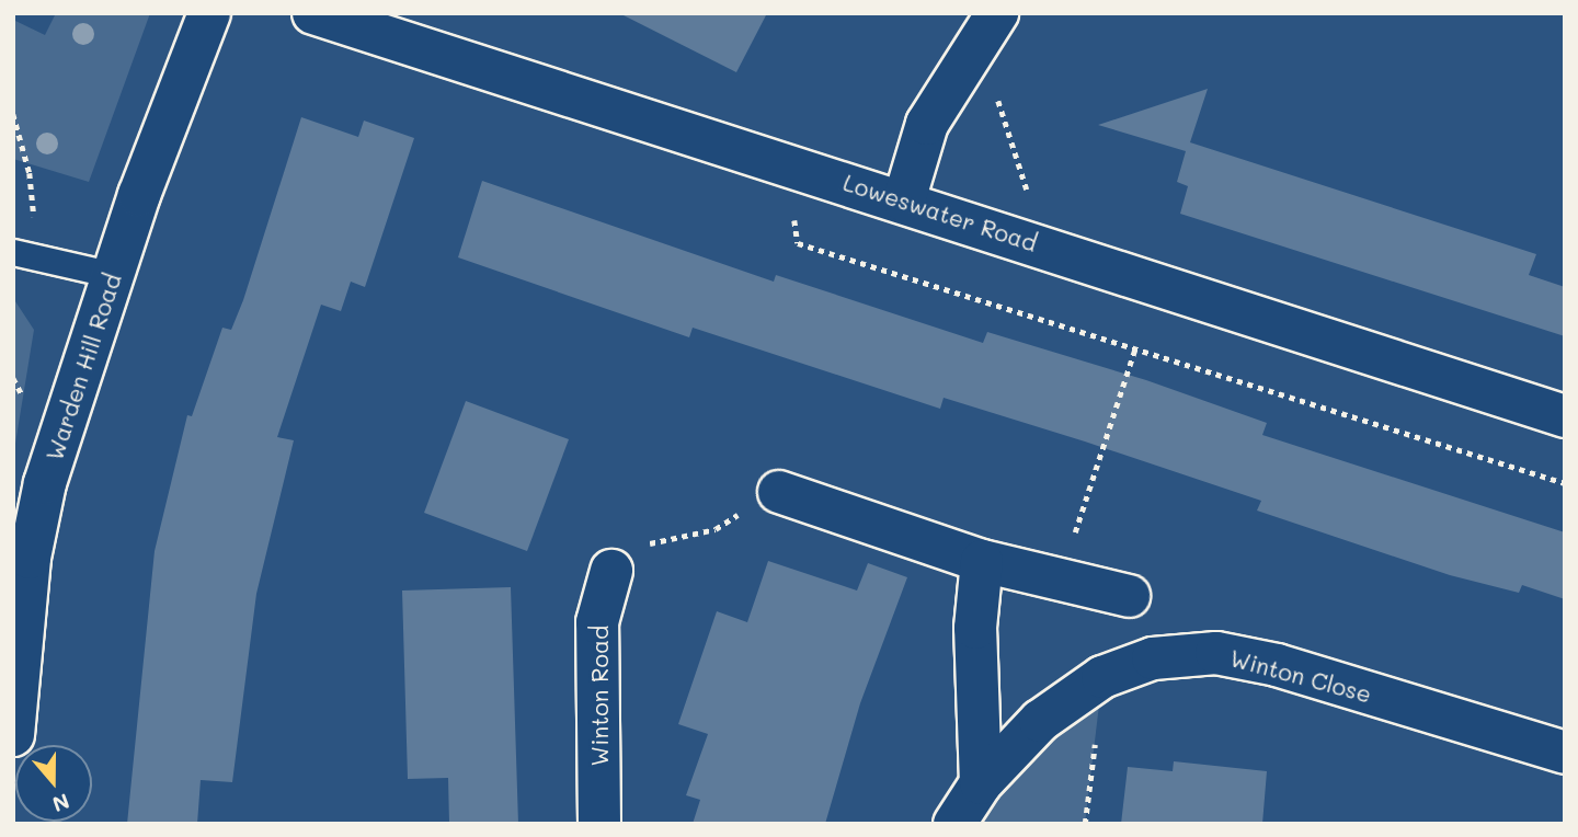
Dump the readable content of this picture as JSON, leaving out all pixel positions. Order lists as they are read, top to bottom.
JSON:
{
  "streets": {
    "street": [
      "Loweswater Road",
      "Warden Hill Road",
      "Winton Close",
      "Winton Road"
    ]
  },
  "north": "bottom"
}
